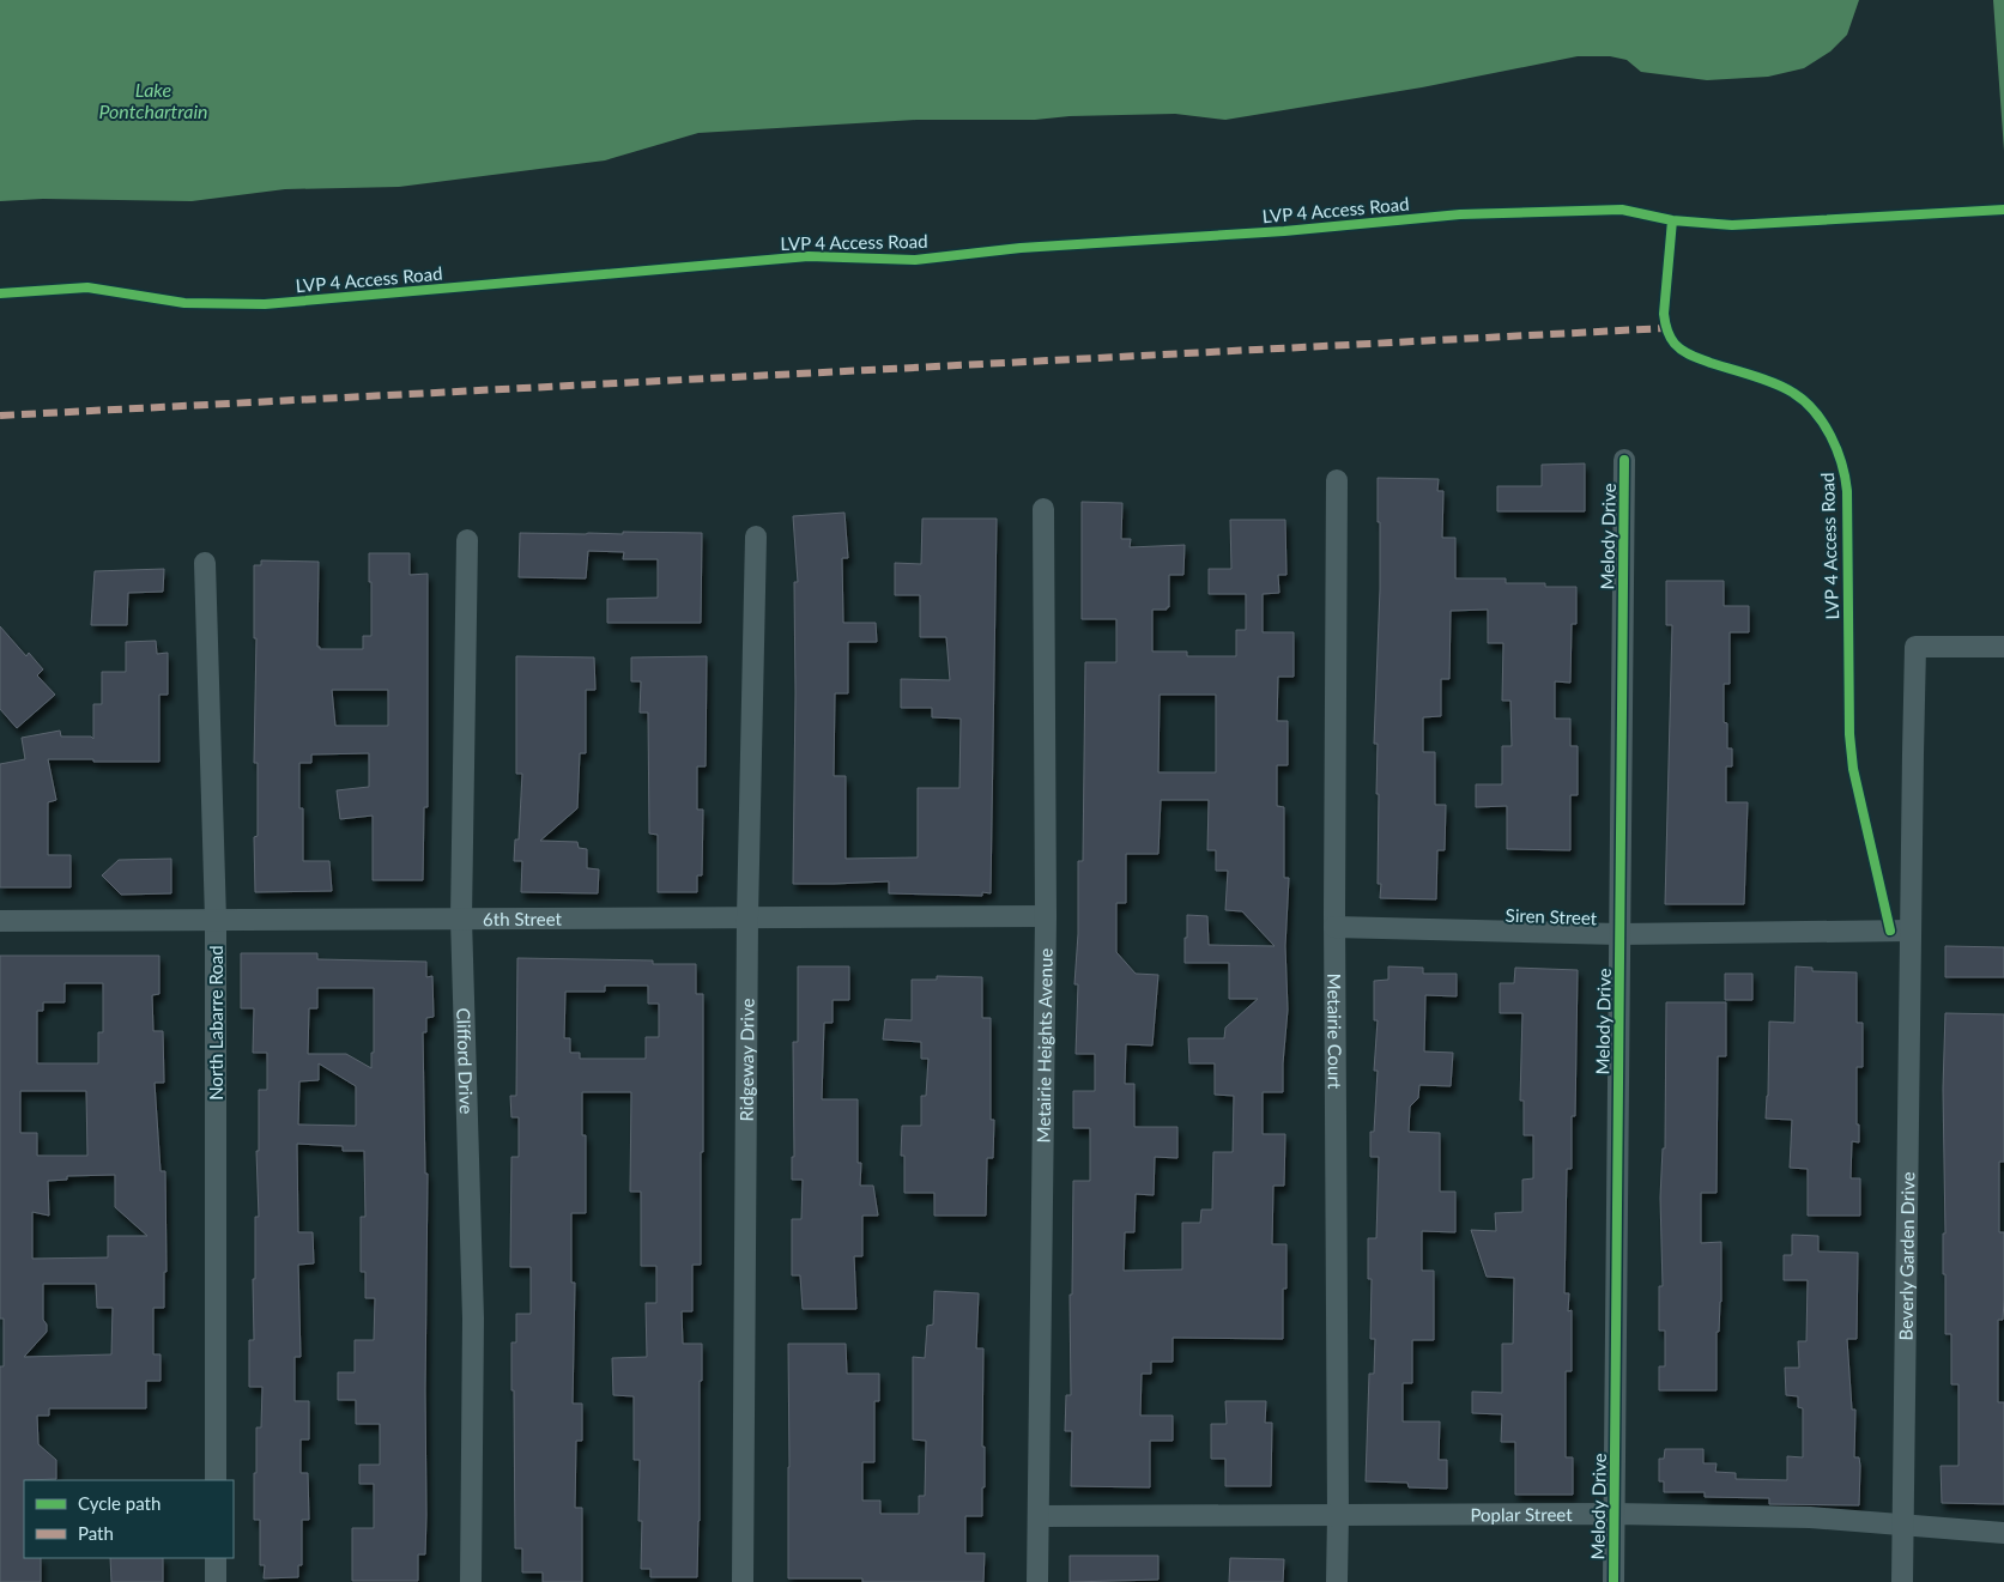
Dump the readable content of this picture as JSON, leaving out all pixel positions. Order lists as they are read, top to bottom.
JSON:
{
  "streets": {
    "street": [
      "Melody Drive",
      "Siren Street",
      "6th Street",
      "North Labarre Road",
      "Metairie Court",
      "Metairie Heights Avenue",
      "Ridgeway Drive",
      "Clifford Drive",
      "Beverly Garden Drive",
      "Poplar Street"
    ],
    "cycle path": ["LVP 4 Access Road"]
  },
  "crossings": [
    ["Melody Drive", "Siren Street"],
    ["Melody Drive", "Poplar Street"],
    ["Siren Street", "Metairie Court"],
    ["Siren Street", "Beverly Garden Drive"],
    ["6th Street", "North Labarre Road"],
    ["6th Street", "Metairie Heights Avenue"],
    ["6th Street", "Ridgeway Drive"],
    ["6th Street", "Clifford Drive"],
    ["Metairie Court", "Poplar Street"],
    ["Metairie Heights Avenue", "Poplar Street"],
    ["Beverly Garden Drive", "Poplar Street"]
  ],
  "water": ["Lake Pontchartrain"],
  "legend": ["Cycle path", "Path"]
}
